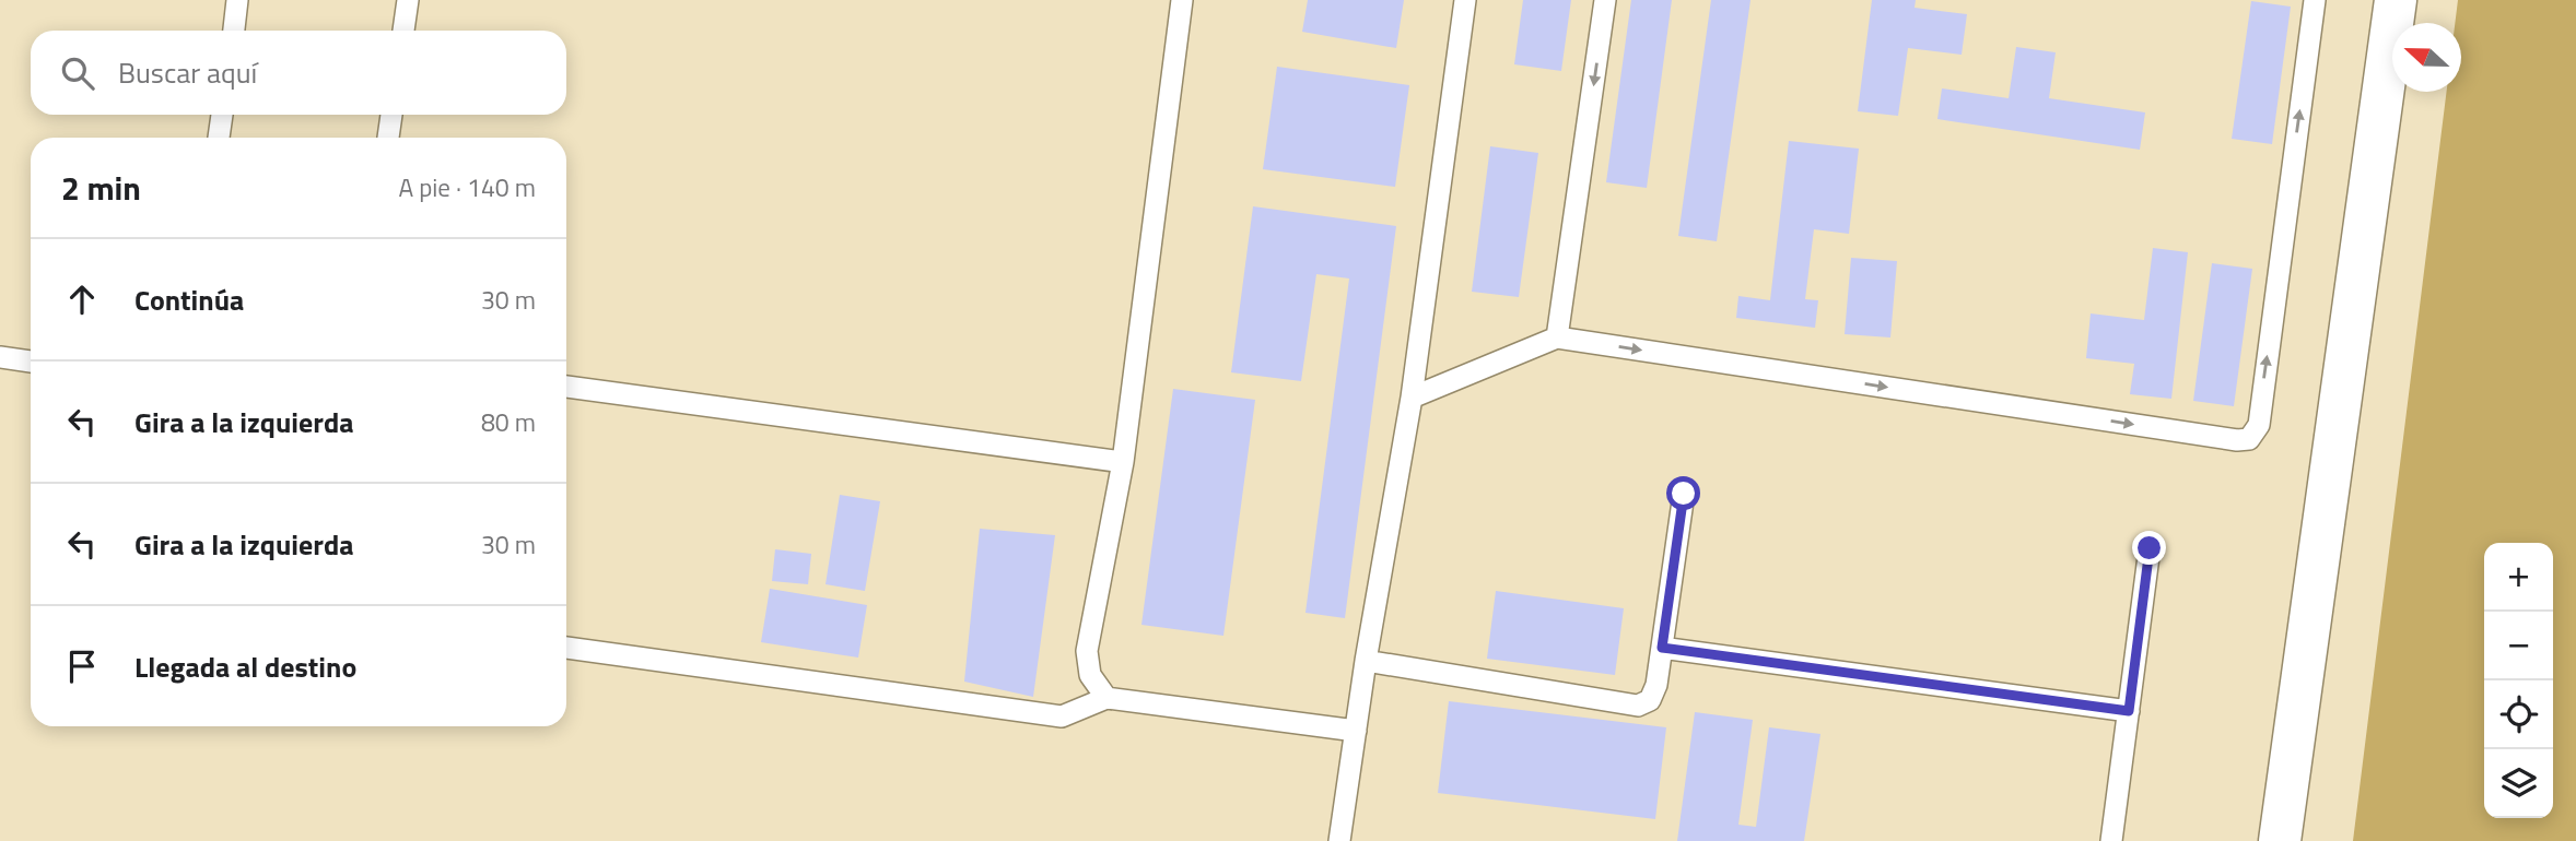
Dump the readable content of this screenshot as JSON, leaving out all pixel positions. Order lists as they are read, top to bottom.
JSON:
{
  "north": "left",
  "page": {
    "search": "Buscar aquí",
    "heading": ["2 min", "A pie · 140 m"],
    "list": [
      ["Continúa", "30 m"],
      ["Gira a la izquierda", "80 m"],
      ["Gira a la izquierda", "30 m"],
      "Llegada al destino"
    ],
    "map_buttons": ["+", "−"]
  }
}
